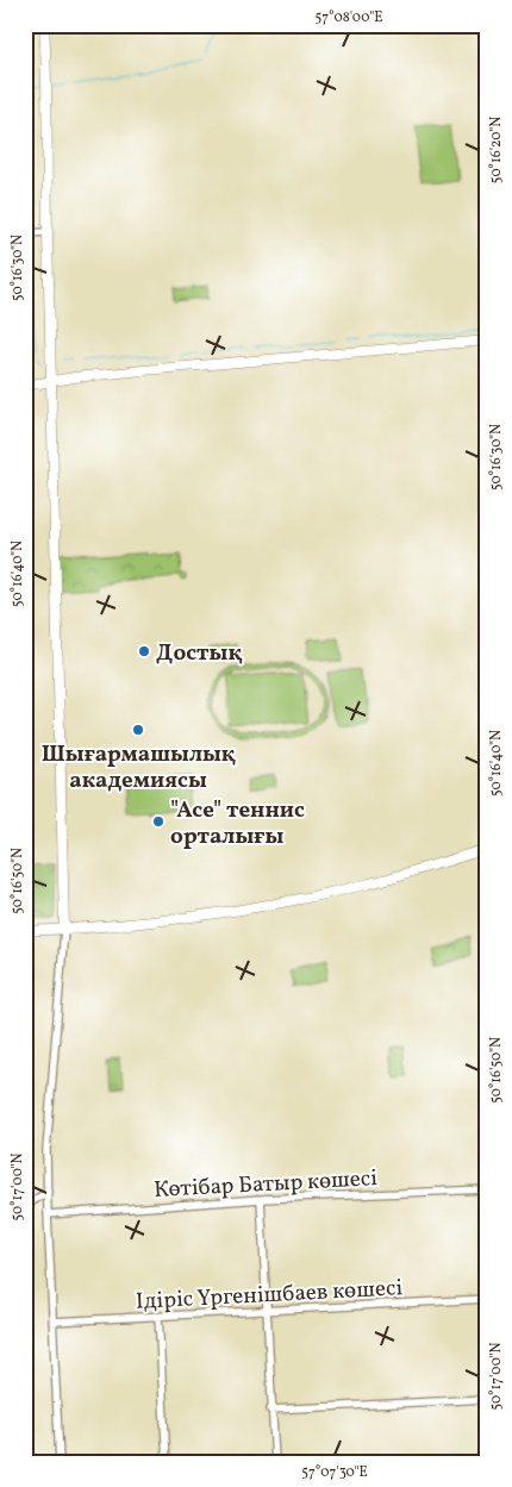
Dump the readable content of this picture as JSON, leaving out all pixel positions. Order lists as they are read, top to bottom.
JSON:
{
  "streets": {
    "street": ["Көтібар Батыр көшесі", "Ідіріс Үргенішбаев көшесі"]
  },
  "places": ["Достық", "Шығармашылық академиясы", "\"Ace\" теннис орталығы"],
  "coordinates": [
    "57°08'00\"E",
    "50°16'20\"N",
    "50°16'30\"N",
    "50°16'40\"N",
    "50°16'50\"N",
    "50°17'00\"N",
    "57°07'30\"E"
  ]
}
